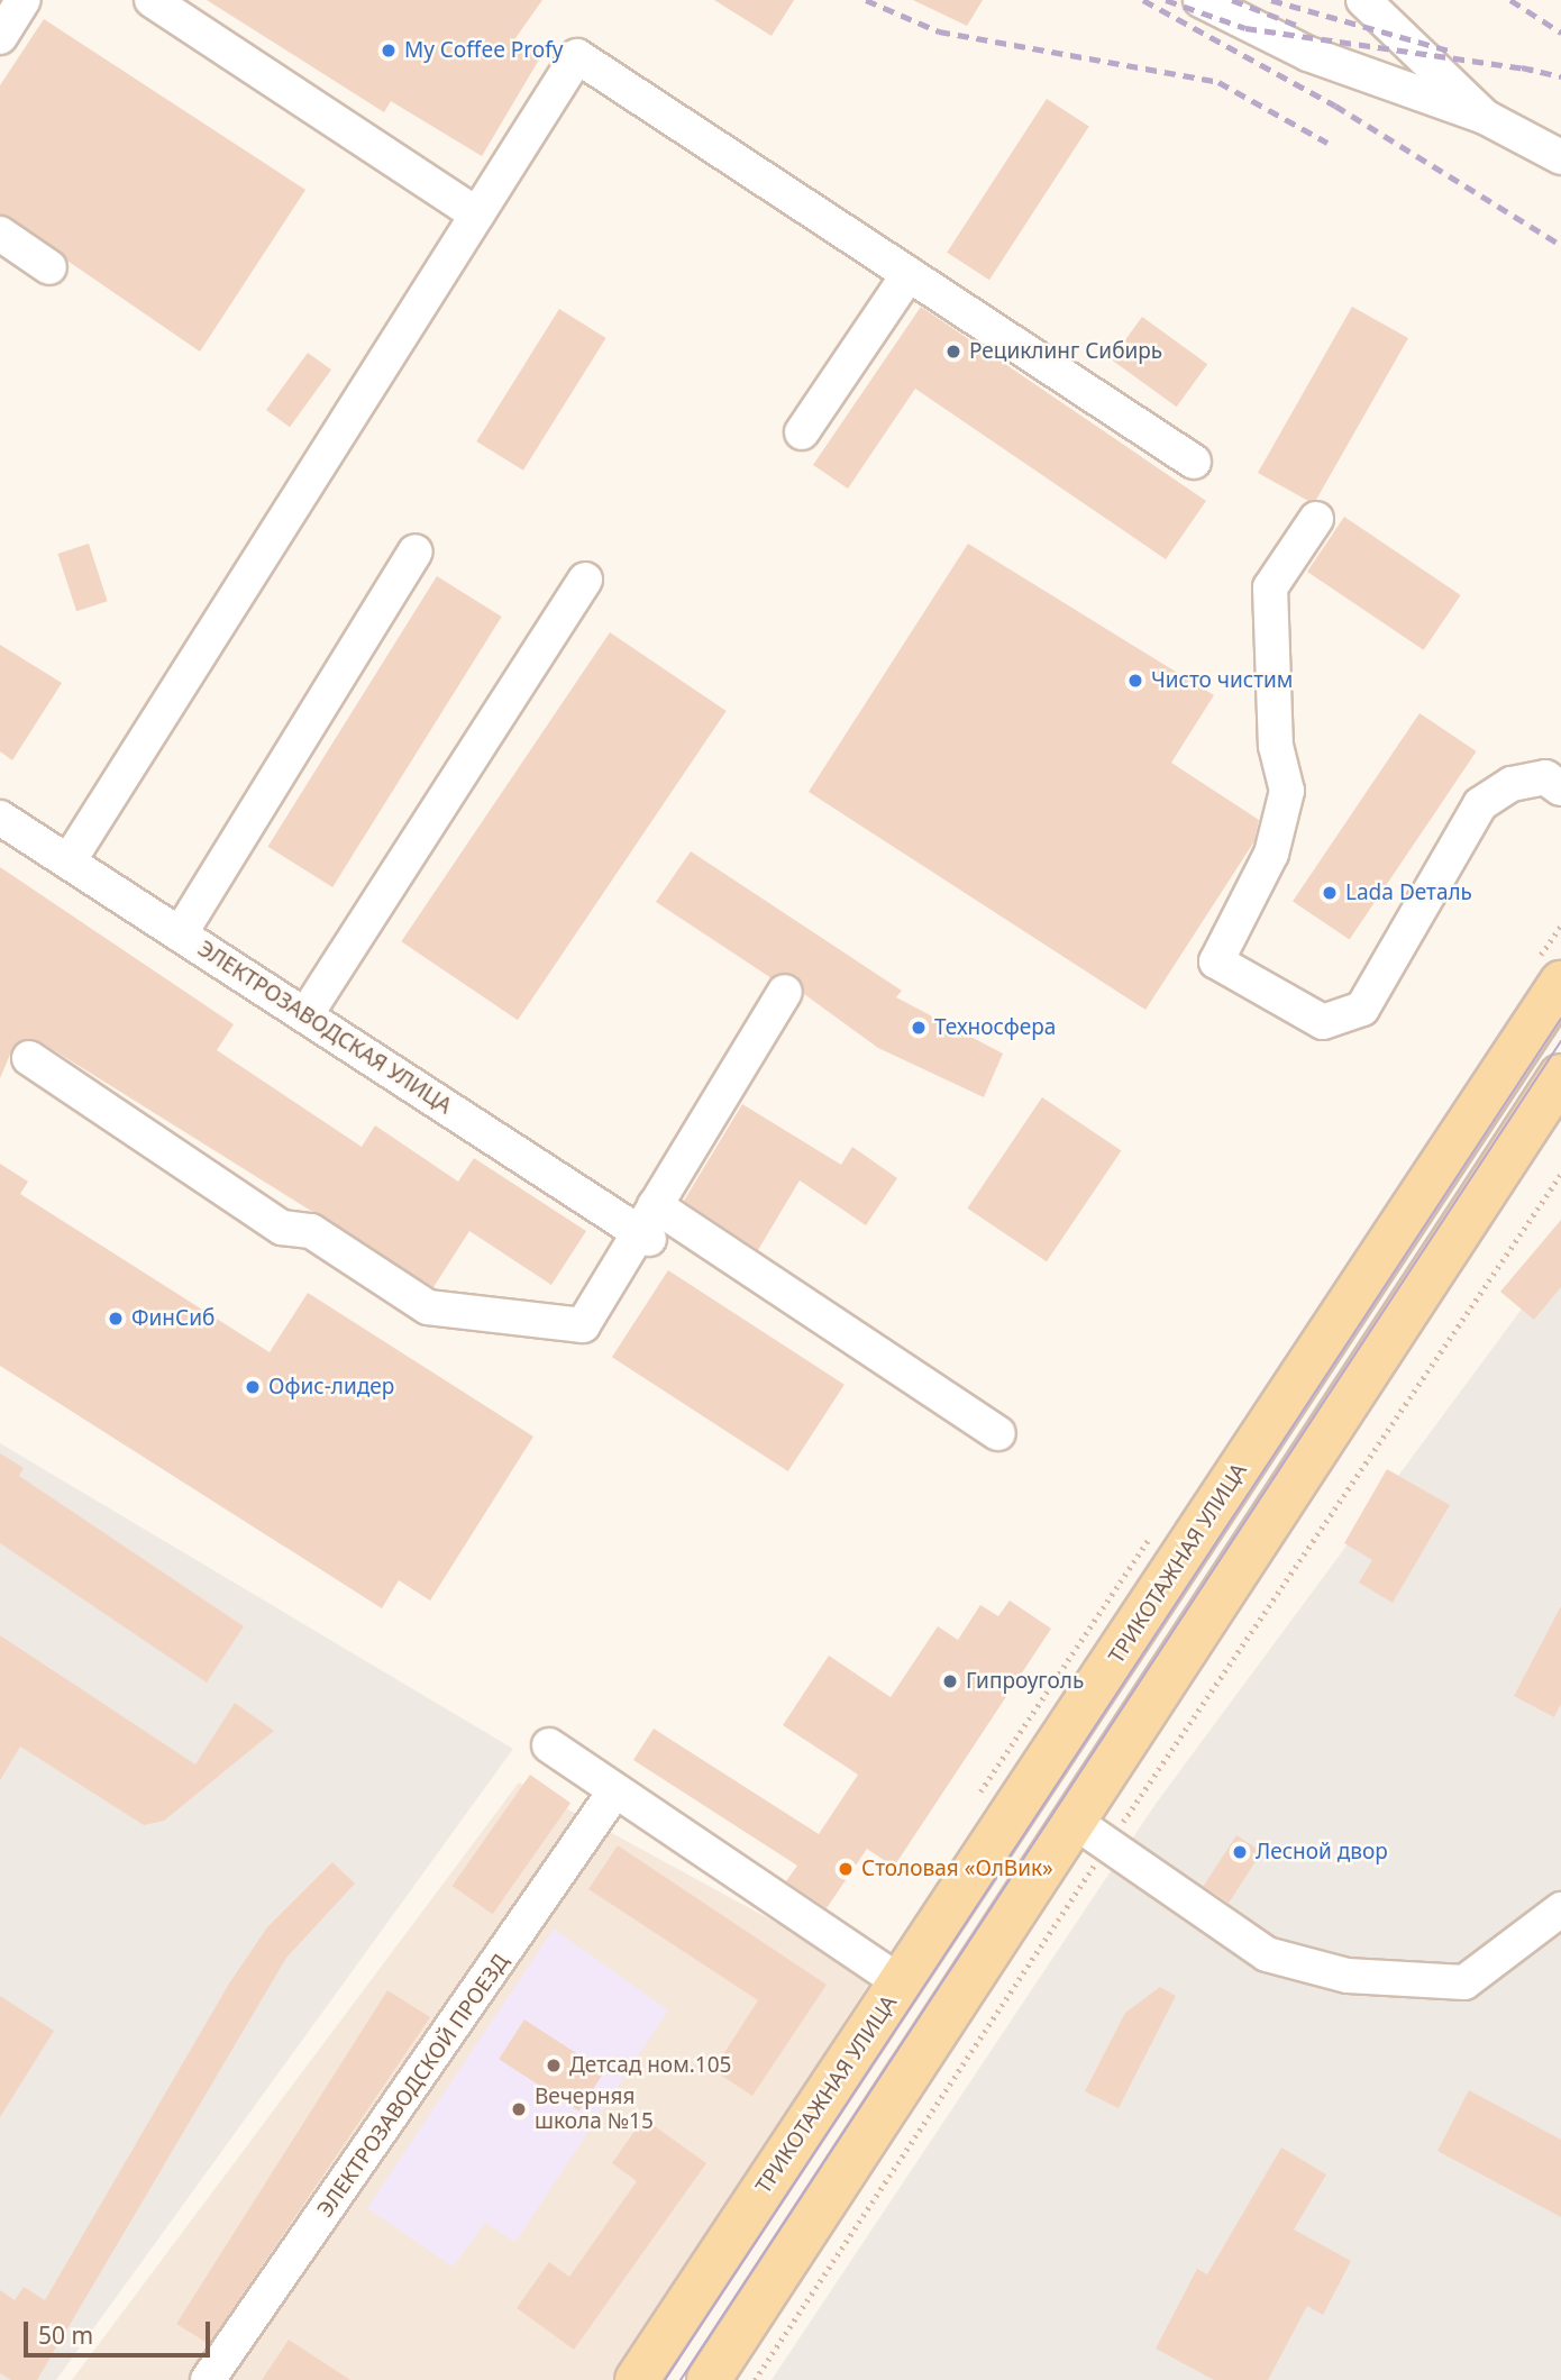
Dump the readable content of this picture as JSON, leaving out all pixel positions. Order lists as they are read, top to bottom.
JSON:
{
  "streets": {
    "main road": ["ТРИКОТАЖНАЯ УЛИЦА"],
    "street": ["ЭЛЕКТРОЗАВОДСКАЯ УЛИЦА", "ЭЛЕКТРОЗАВОДСКОЙ ПРОЕЗД"]
  },
  "places": [
    "My Coffee Profy",
    "Рециклинг Сибирь",
    "Чисто чистим",
    "Lada Dеталь",
    "Техносфера",
    "ФинСиб",
    "Офис-лидер",
    "Гипроуголь",
    "Лесной двор",
    "Столовая «ОлВик»",
    "Детсад ном.105",
    "Вечерняя школа №15"
  ],
  "scale_bar": "50 m"
}
